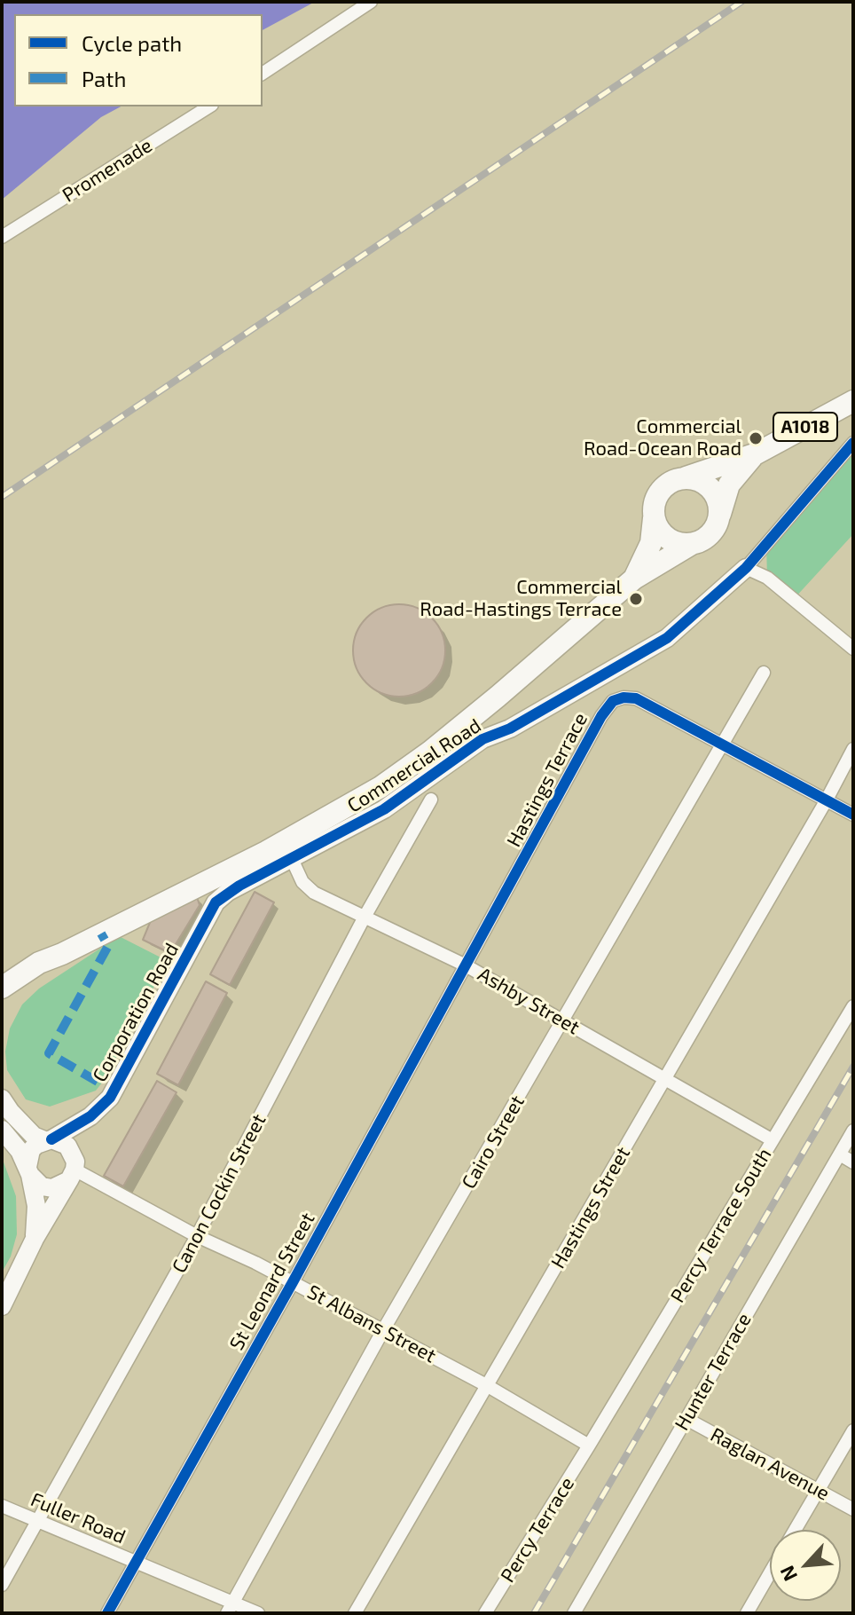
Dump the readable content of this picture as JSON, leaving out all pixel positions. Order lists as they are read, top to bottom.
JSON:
{
  "streets": {
    "highway": ["A1018", "Commercial Road"],
    "street": [
      "Promenade",
      "Hastings Terrace",
      "Ashby Street",
      "Corporation Road",
      "Cairo Street",
      "Canon Cockin Street",
      "Hastings Street",
      "Percy Terrace South",
      "St Leonard Street",
      "St Albans Street",
      "Hunter Terrace",
      "Raglan Avenue",
      "Fuller Road",
      "Percy Terrace"
    ]
  },
  "crossings": [
    ["A1018", "Commercial Road"],
    ["Commercial Road", "Ashby Street"],
    ["Commercial Road", "Corporation Road"],
    ["Hastings Terrace", "Ashby Street"],
    ["Hastings Terrace", "Cairo Street"],
    ["Hastings Terrace", "Hastings Street"],
    ["Hastings Terrace", "St Leonard Street"],
    ["Ashby Street", "Cairo Street"],
    ["Ashby Street", "Canon Cockin Street"],
    ["Ashby Street", "Hastings Street"],
    ["Ashby Street", "Percy Terrace South"],
    ["Ashby Street", "St Leonard Street"],
    ["Corporation Road", "St Albans Street"],
    ["Cairo Street", "St Albans Street"],
    ["Cairo Street", "Fuller Road"],
    ["Canon Cockin Street", "St Albans Street"],
    ["Canon Cockin Street", "Fuller Road"],
    ["Hastings Street", "St Albans Street"],
    ["Percy Terrace South", "St Albans Street"],
    ["Percy Terrace South", "Percy Terrace"],
    ["St Leonard Street", "St Albans Street"],
    ["St Leonard Street", "Fuller Road"],
    ["St Albans Street", "Percy Terrace"],
    ["Hunter Terrace", "Raglan Avenue"]
  ],
  "places": ["Commercial Road-Ocean Road", "Commercial Road-Hastings Terrace"],
  "legend": ["Cycle path", "Path"],
  "north": "bottom left"
}
